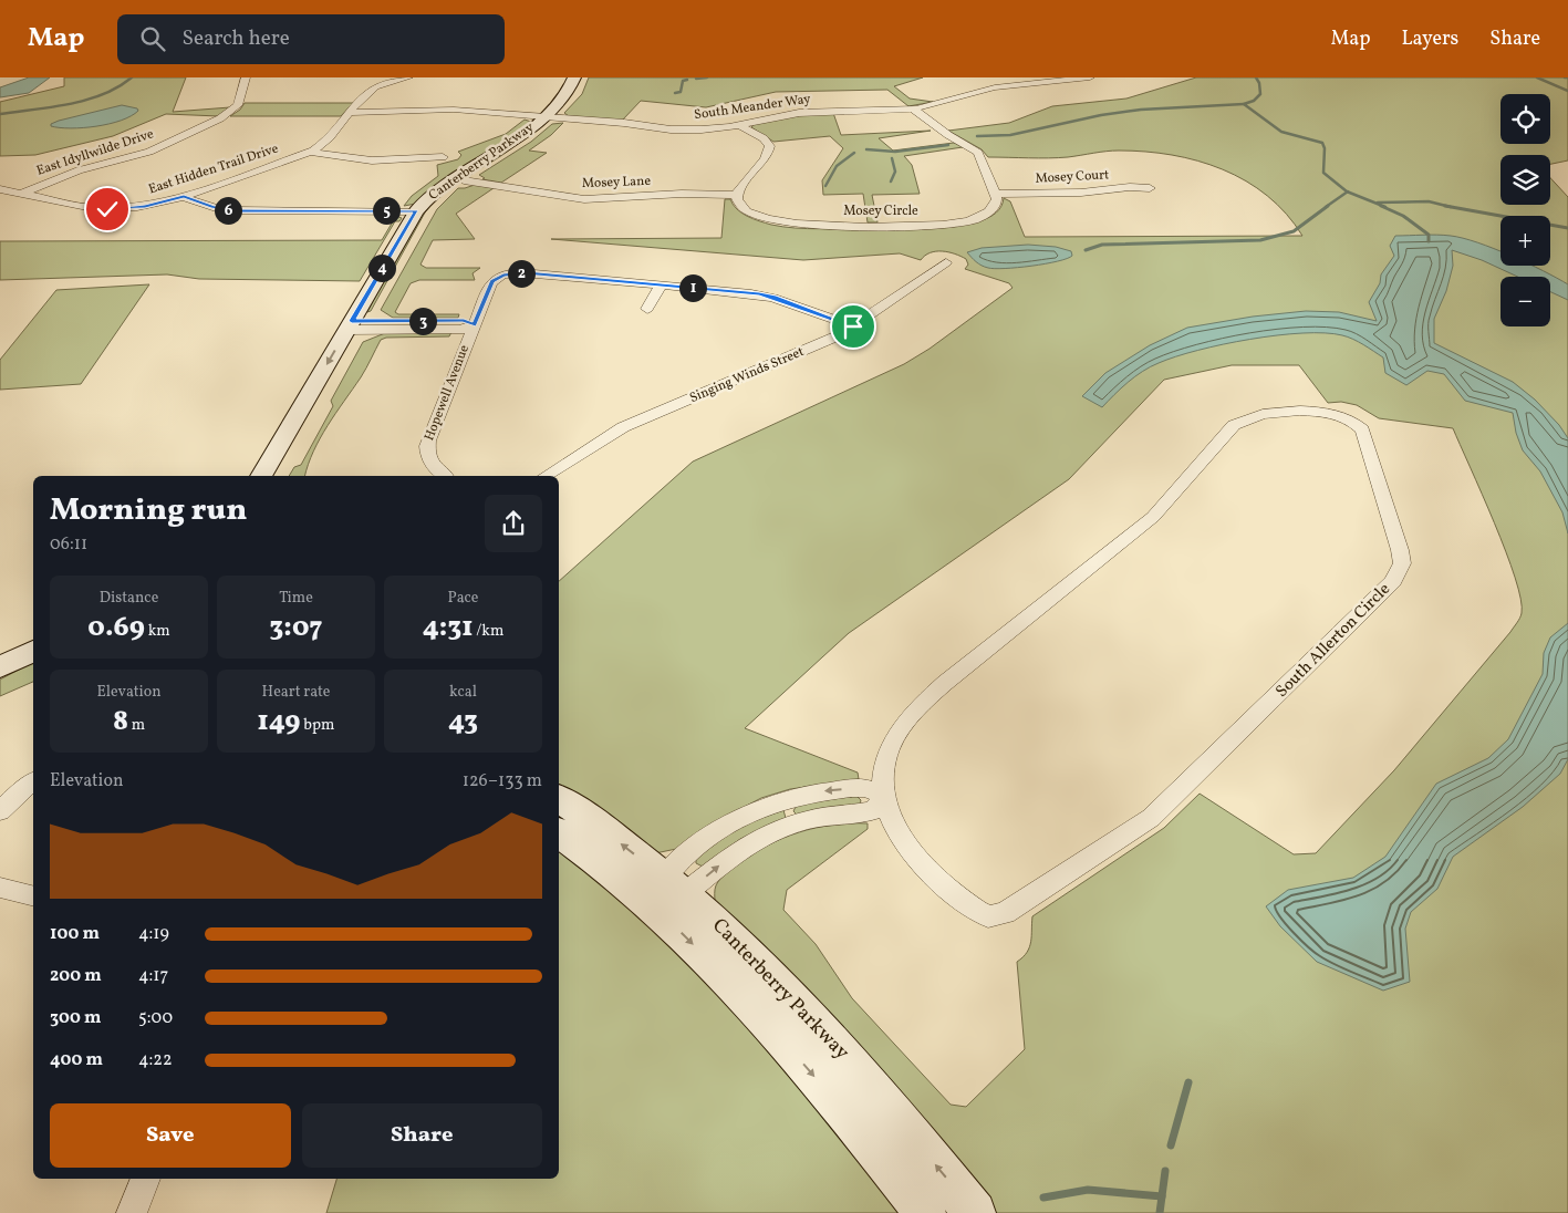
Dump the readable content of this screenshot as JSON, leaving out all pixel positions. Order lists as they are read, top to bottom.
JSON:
{
  "streets": {
    "street": [
      "South Meander Way",
      "East Idyllwilde Drive",
      "Canterberry Parkway",
      "East Hidden Trail Drive",
      "Mosey Court",
      "Mosey Lane",
      "Mosey Circle",
      "Singing Winds Street",
      "Hopewell Avenue",
      "South Allerton Circle"
    ]
  },
  "crossings": [
    ["South Meander Way", "Canterberry Parkway"],
    ["South Meander Way", "East Hidden Trail Drive"],
    ["East Idyllwilde Drive", "East Hidden Trail Drive"],
    ["Canterberry Parkway", "Mosey Lane"],
    ["Mosey Court", "Mosey Circle"],
    ["Mosey Lane", "Mosey Circle"]
  ],
  "page": {
    "header": "Map",
    "search": "Search here",
    "nav": ["Map", "Layers", "Share"],
    "map_buttons": ["+", "−"],
    "pins": [
      "5",
      "6",
      "4",
      "2",
      "1",
      "3"
    ],
    "heading": ["Morning run", "06:11"],
    "stats": [
      ["Distance", "0.69 km"],
      ["Time", "3:07"],
      ["Pace", "4:31 /km"],
      ["Elevation", "8 m"],
      ["Heart rate", "149 bpm"],
      ["kcal", "43"]
    ],
    "chart": ["Elevation", "126–133 m"],
    "list": [
      {
        "name": "100 m",
        "note": "4:19"
      },
      {
        "name": "200 m",
        "note": "4:17"
      },
      {
        "name": "300 m",
        "note": "5:00"
      },
      {
        "name": "400 m",
        "note": "4:22"
      }
    ],
    "buttons": ["Save", "Share"]
  }
}
